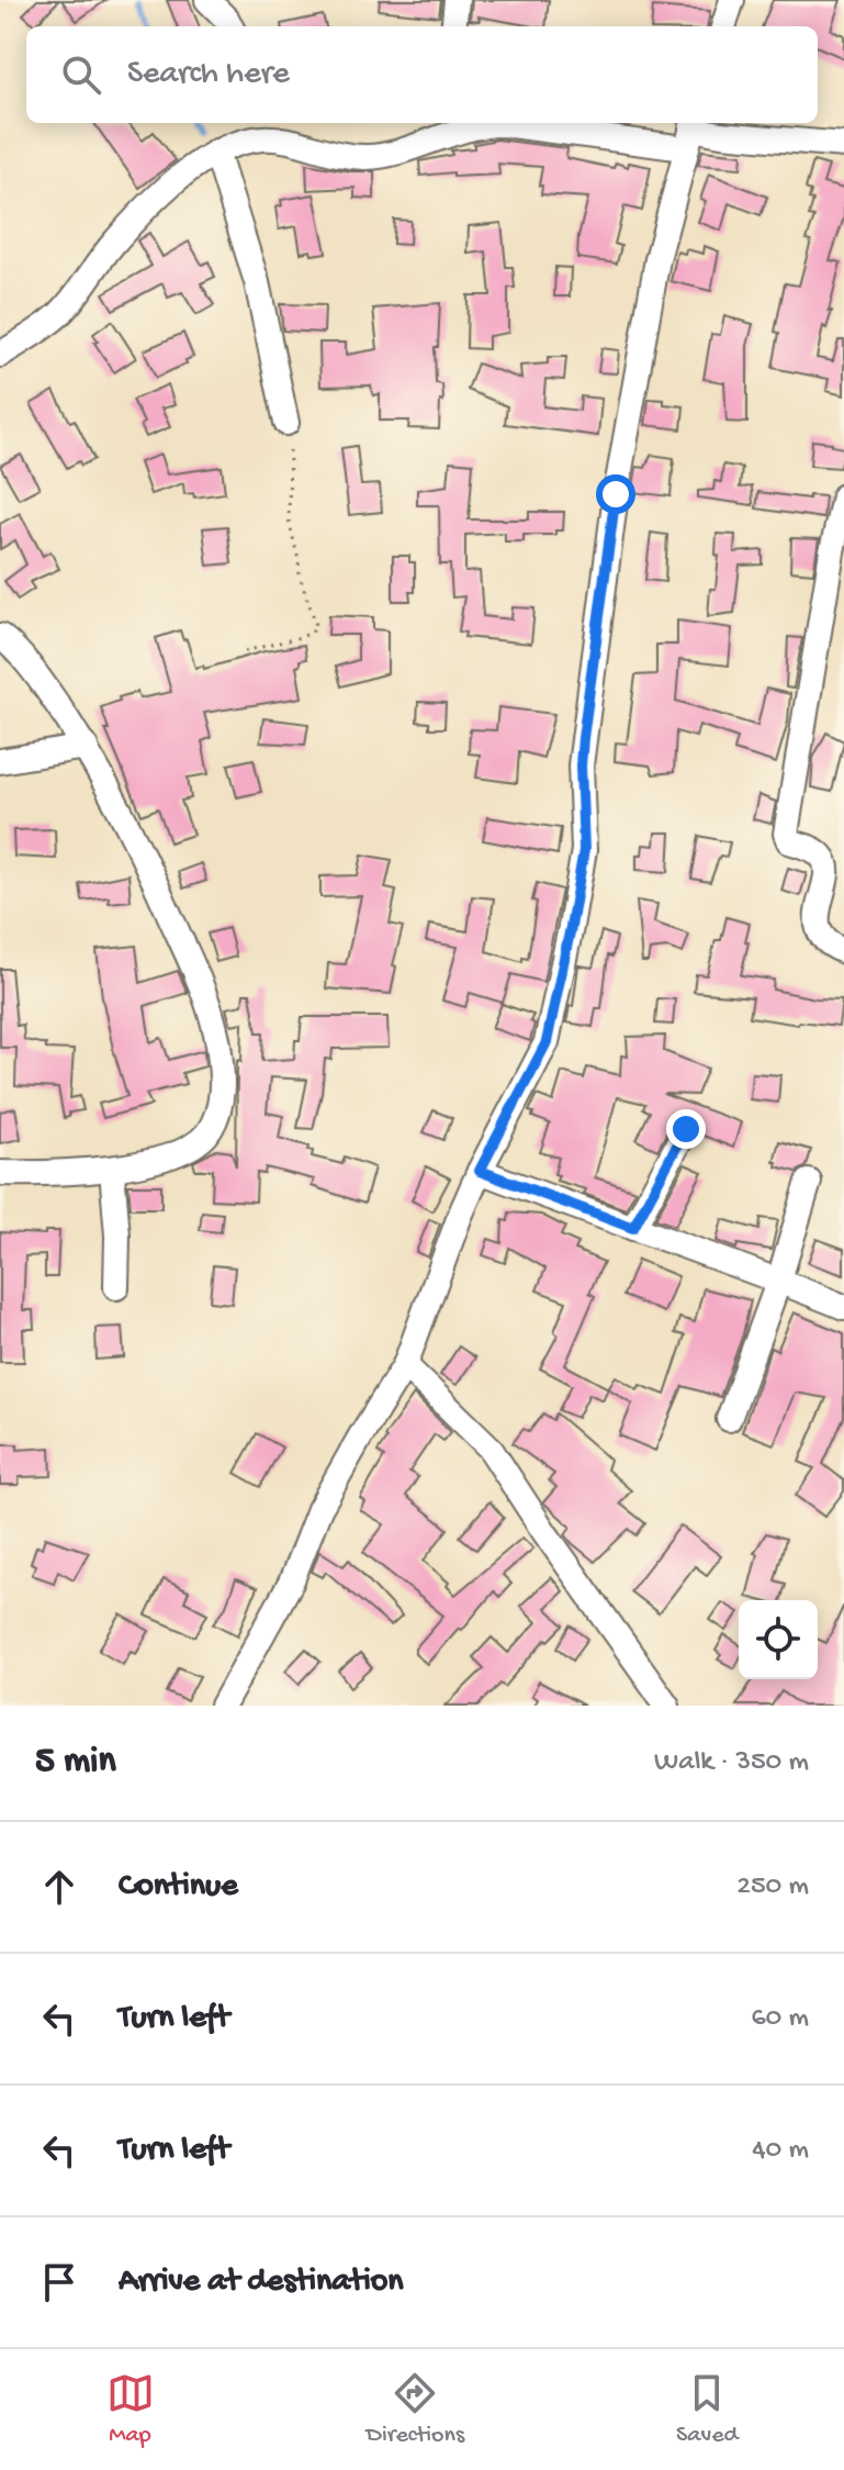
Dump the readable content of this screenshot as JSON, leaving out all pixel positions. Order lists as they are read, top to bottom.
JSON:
{
  "page": {
    "search": "Search here",
    "heading": ["5 min", "Walk · 350 m"],
    "list": [
      ["Continue", "250 m"],
      ["Turn left", "60 m"],
      ["Turn left", "40 m"],
      "Arrive at destination"
    ],
    "nav": ["Map", "Directions", "Saved"]
  }
}
